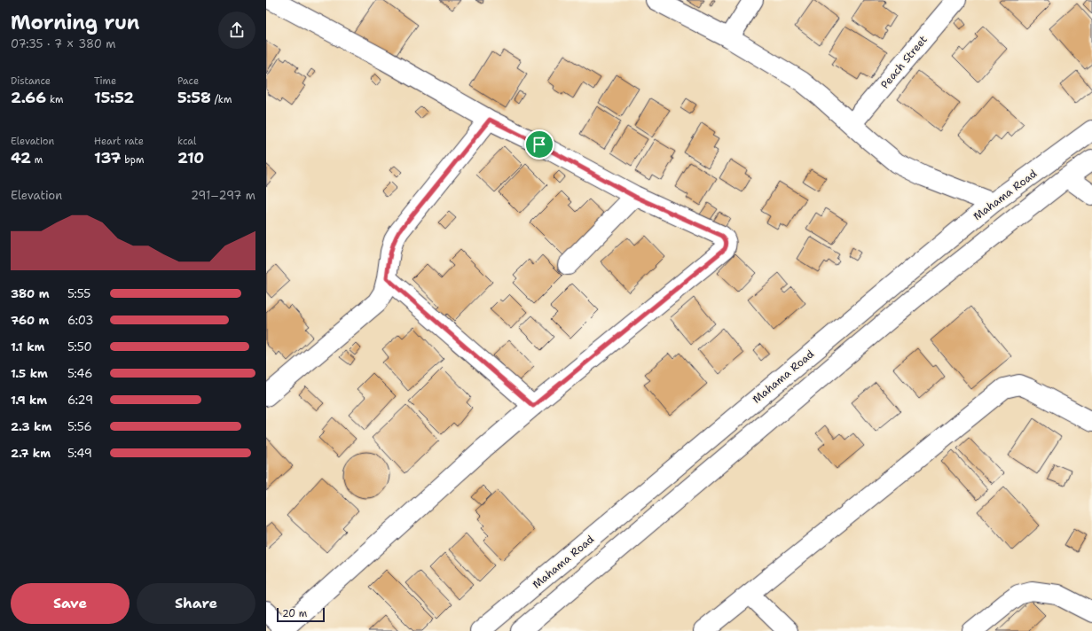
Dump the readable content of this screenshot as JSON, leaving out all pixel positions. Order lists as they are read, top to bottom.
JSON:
{
  "streets": {
    "street": ["Peach Street", "Mahama Road"]
  },
  "scale_bar": "20 m",
  "page": {
    "heading": ["Morning run", "07:35 · 7 × 380 m"],
    "stats": [
      ["Distance", "2.66 km"],
      ["Time", "15:52"],
      ["Pace", "5:58 /km"],
      ["Elevation", "42 m"],
      ["Heart rate", "137 bpm"],
      ["kcal", "210"]
    ],
    "chart": ["Elevation", "291–297 m"],
    "list": [
      {
        "name": "380 m",
        "note": "5:55"
      },
      {
        "name": "760 m",
        "note": "6:03"
      },
      {
        "name": "1.1 km",
        "note": "5:50"
      },
      {
        "name": "1.5 km",
        "note": "5:46"
      },
      {
        "name": "1.9 km",
        "note": "6:29"
      },
      {
        "name": "2.3 km",
        "note": "5:56"
      },
      {
        "name": "2.7 km",
        "note": "5:49"
      }
    ],
    "buttons": ["Save", "Share"],
    "scale": "20 m"
  }
}
